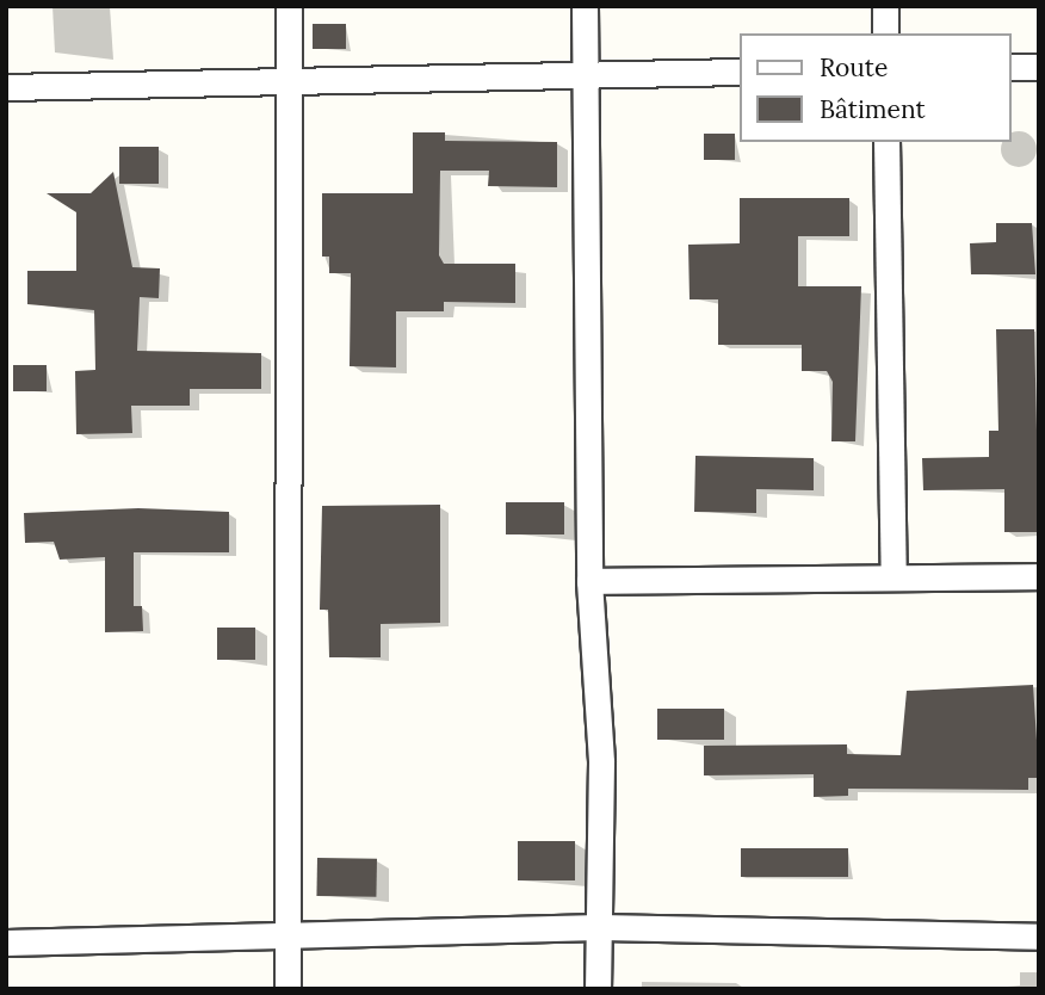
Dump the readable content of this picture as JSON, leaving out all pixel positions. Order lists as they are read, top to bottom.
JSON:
{
  "legend": ["Route", "Bâtiment"]
}
